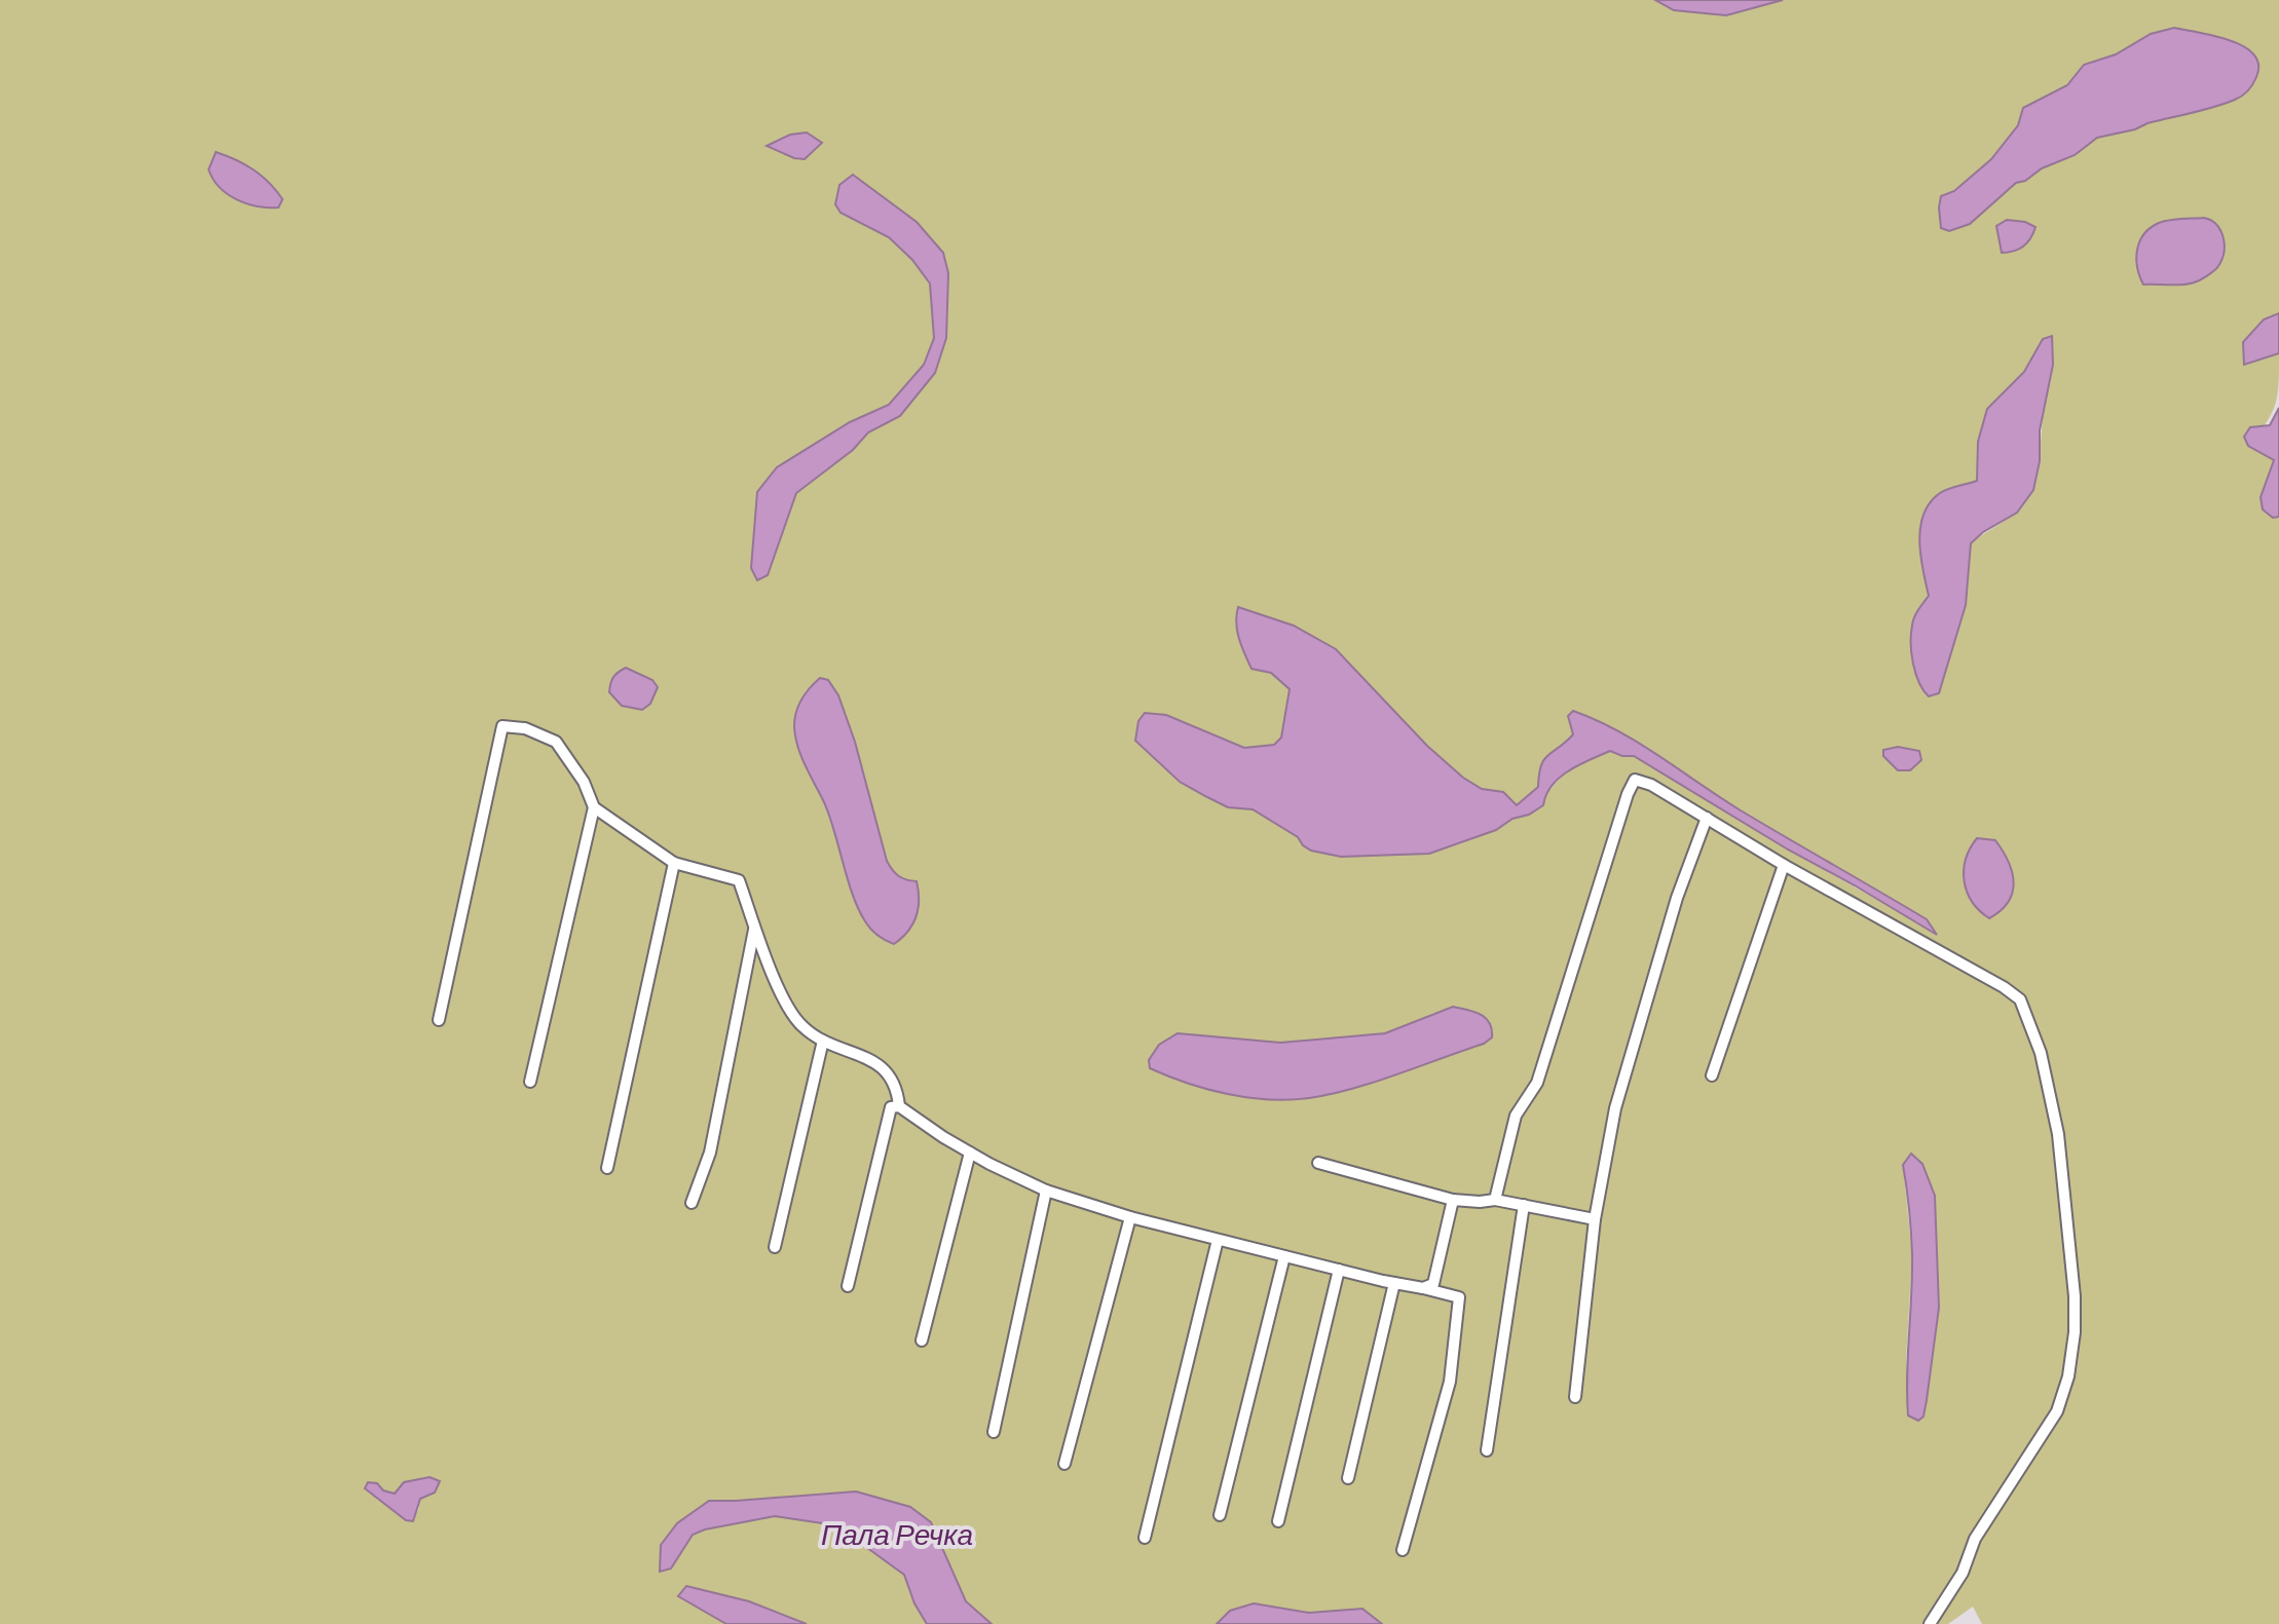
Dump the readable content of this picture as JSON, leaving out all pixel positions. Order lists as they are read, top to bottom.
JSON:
{
  "water": ["Пала Речка"]
}
